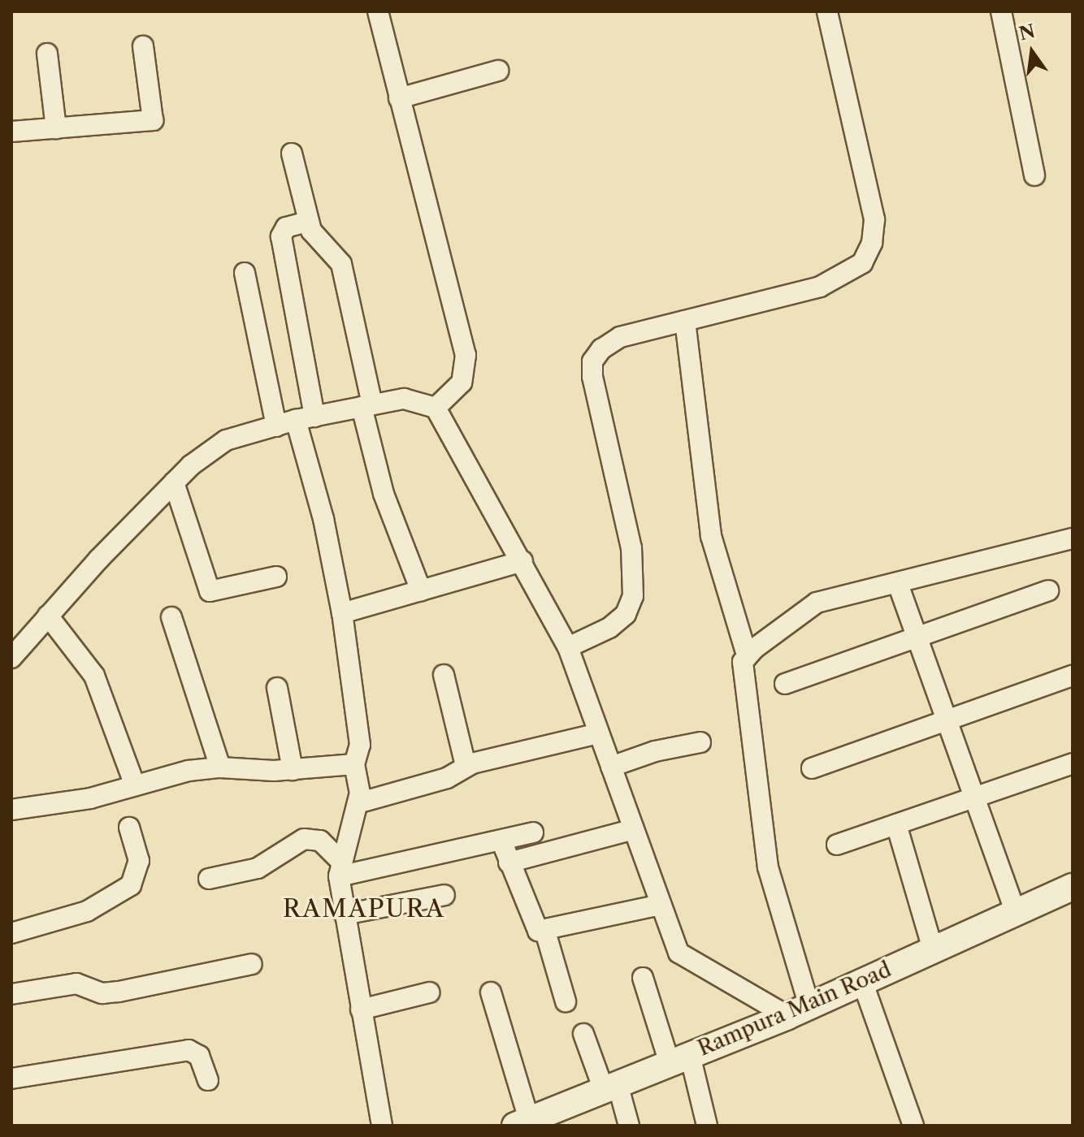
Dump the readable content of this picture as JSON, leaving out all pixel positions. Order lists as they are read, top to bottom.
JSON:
{
  "streets": {
    "main road": ["Rampura Main Road"]
  },
  "districts": ["RAMAPURA"],
  "north": "top"
}
